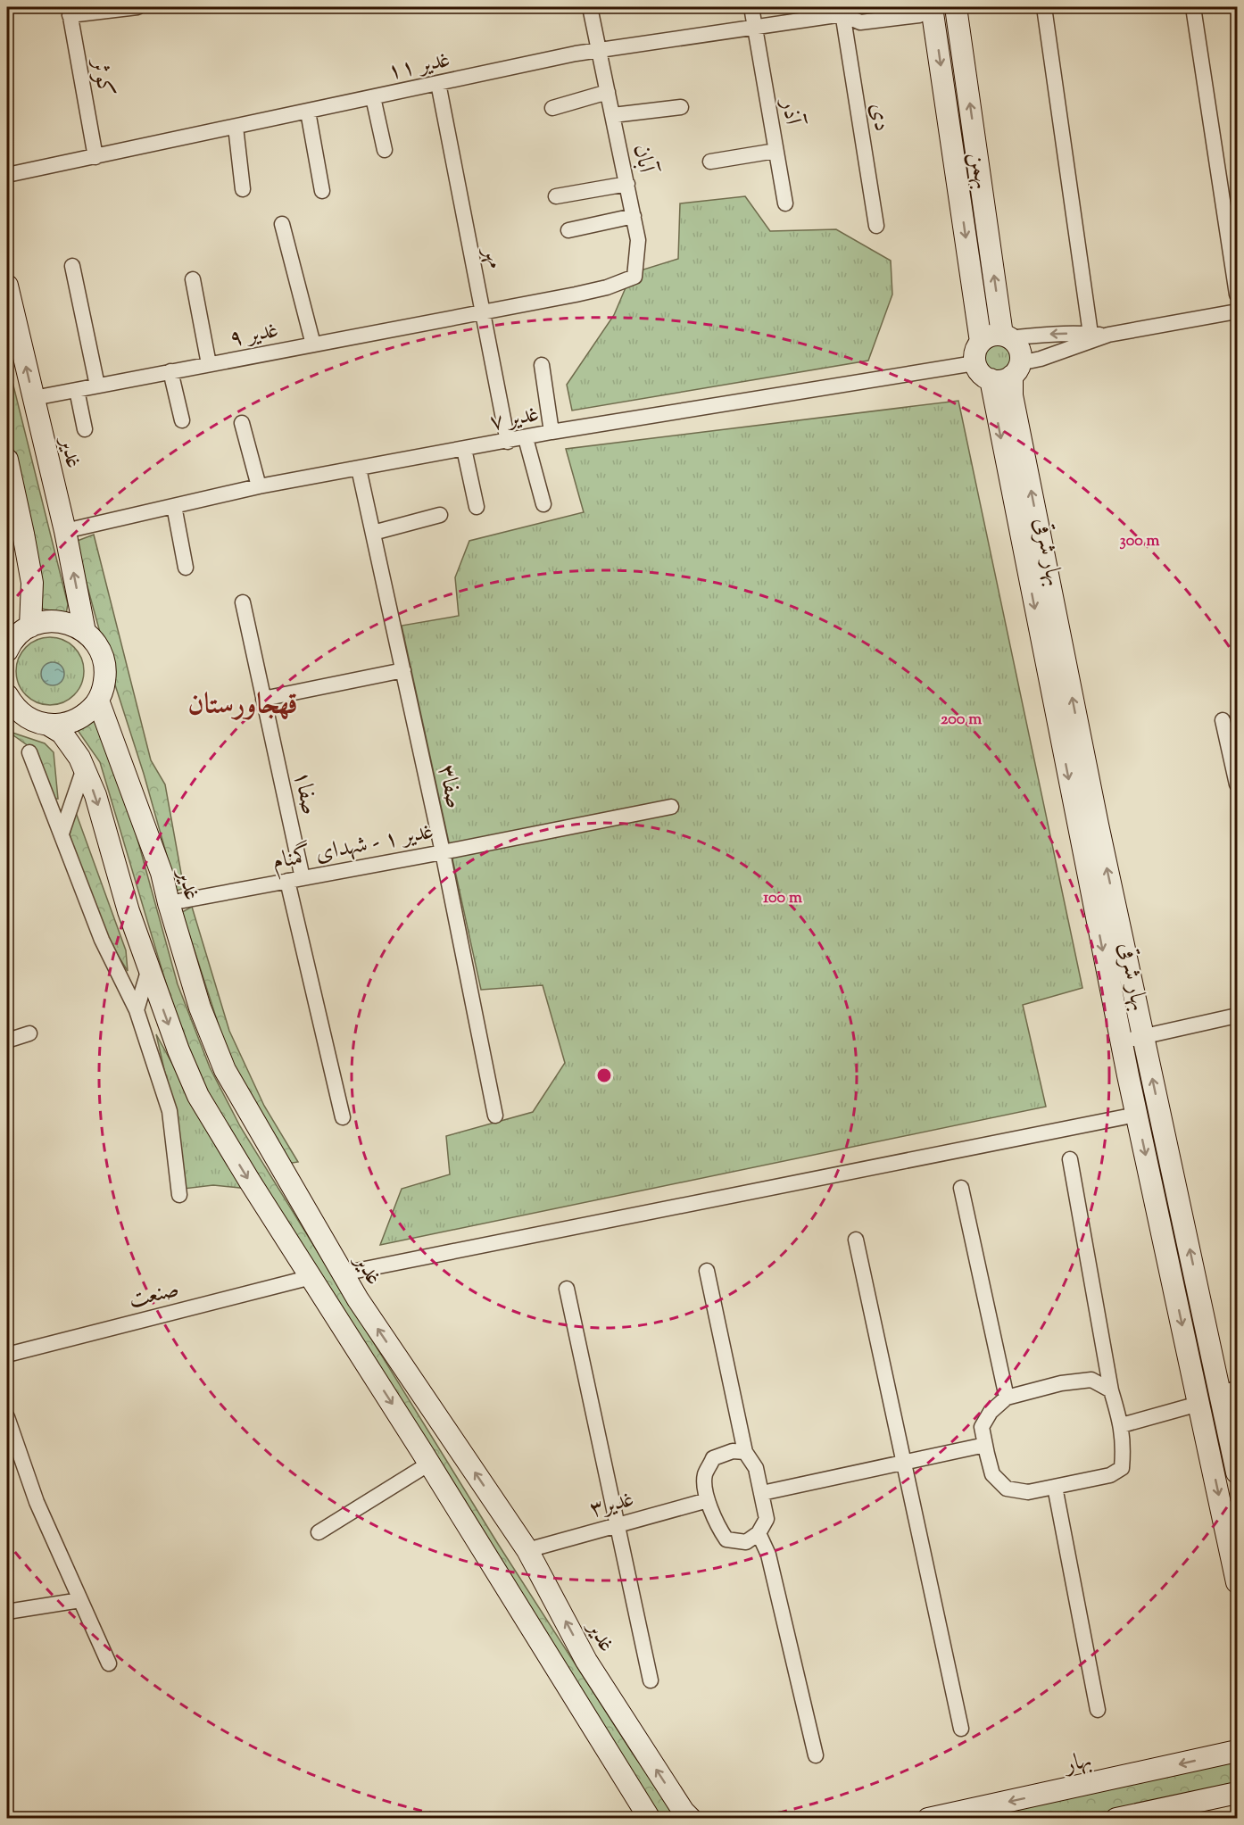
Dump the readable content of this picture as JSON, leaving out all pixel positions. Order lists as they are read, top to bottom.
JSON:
{
  "streets": {
    "street": [
      "غدیر ۱۱",
      "کوثر",
      "آذر",
      "دی",
      "آبان",
      "بهمن",
      "مهر",
      "غدیر ۹",
      "غدیر ۷",
      "غدیر",
      "بهار شرقی",
      "صفا۳",
      "صفا۱",
      "غدیر ۱ - شهدای گمنام",
      "صنعت",
      "غدیر۳",
      "بهار"
    ]
  },
  "crossings": [
    ["غدیر ۱۱", "کوثر"],
    ["غدیر ۱۱", "آذر"],
    ["غدیر ۱۱", "دی"],
    ["غدیر ۱۱", "آبان"],
    ["غدیر ۱۱", "مهر"],
    ["آبان", "غدیر ۹"],
    ["بهمن", "غدیر ۷"],
    ["بهمن", "بهار شرقی"],
    ["مهر", "غدیر ۹"],
    ["مهر", "غدیر ۷"],
    ["غدیر ۹", "غدیر"],
    ["غدیر ۷", "غدیر"],
    ["غدیر ۷", "بهار شرقی"],
    ["غدیر ۷", "صفا۳"],
    ["غدیر", "غدیر ۱ - شهدای گمنام"],
    ["غدیر", "غدیر۳"],
    ["صفا۳", "غدیر ۱ - شهدای گمنام"],
    ["صفا۱", "غدیر ۱ - شهدای گمنام"]
  ],
  "districts": ["قهجاورستان"],
  "rings": ["300 m", "200 m", "100 m"]
}
